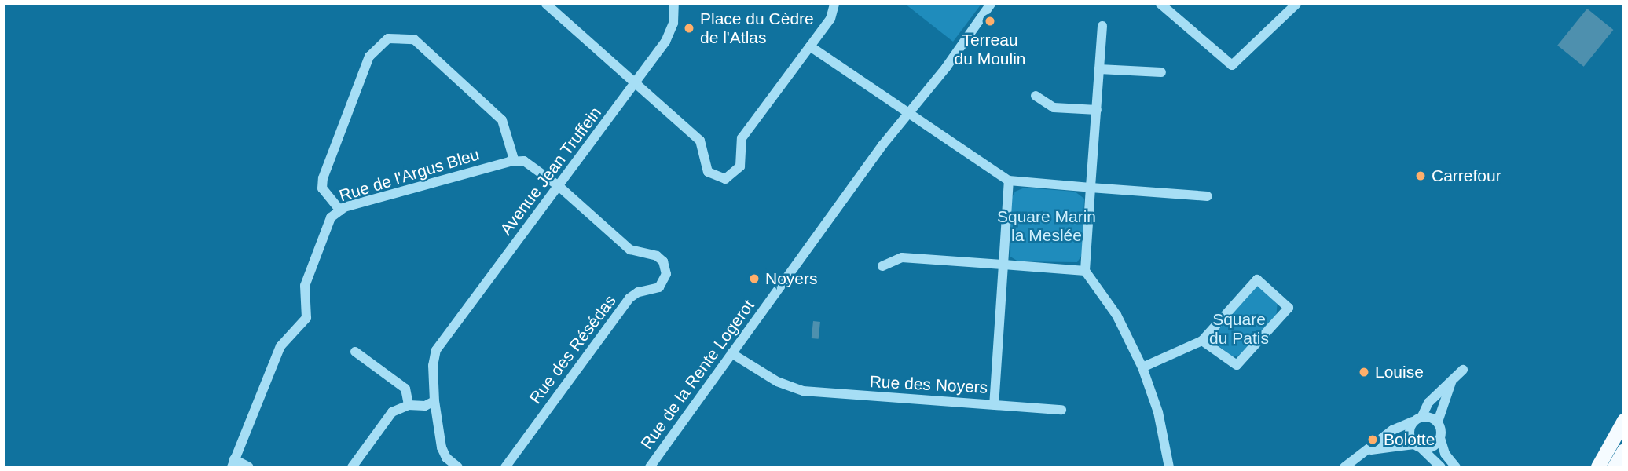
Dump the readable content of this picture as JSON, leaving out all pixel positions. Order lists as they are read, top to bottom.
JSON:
{
  "streets": {
    "street": [
      "Avenue Jean Truffein",
      "Rue de l'Argus Bleu",
      "Rue des Résédas",
      "Rue de la Rente Logerot",
      "Rue des Noyers"
    ]
  },
  "crossings": [
    ["Avenue Jean Truffein", "Rue des Résédas"],
    ["Rue de la Rente Logerot", "Rue des Noyers"]
  ],
  "parks": ["Square Marin la Meslée", "Square du Patis"],
  "places": [
    "Terreau du Moulin",
    "Place du Cèdre de l'Atlas",
    "Carrefour",
    "Noyers",
    "Louise",
    "Bolotte"
  ]
}
